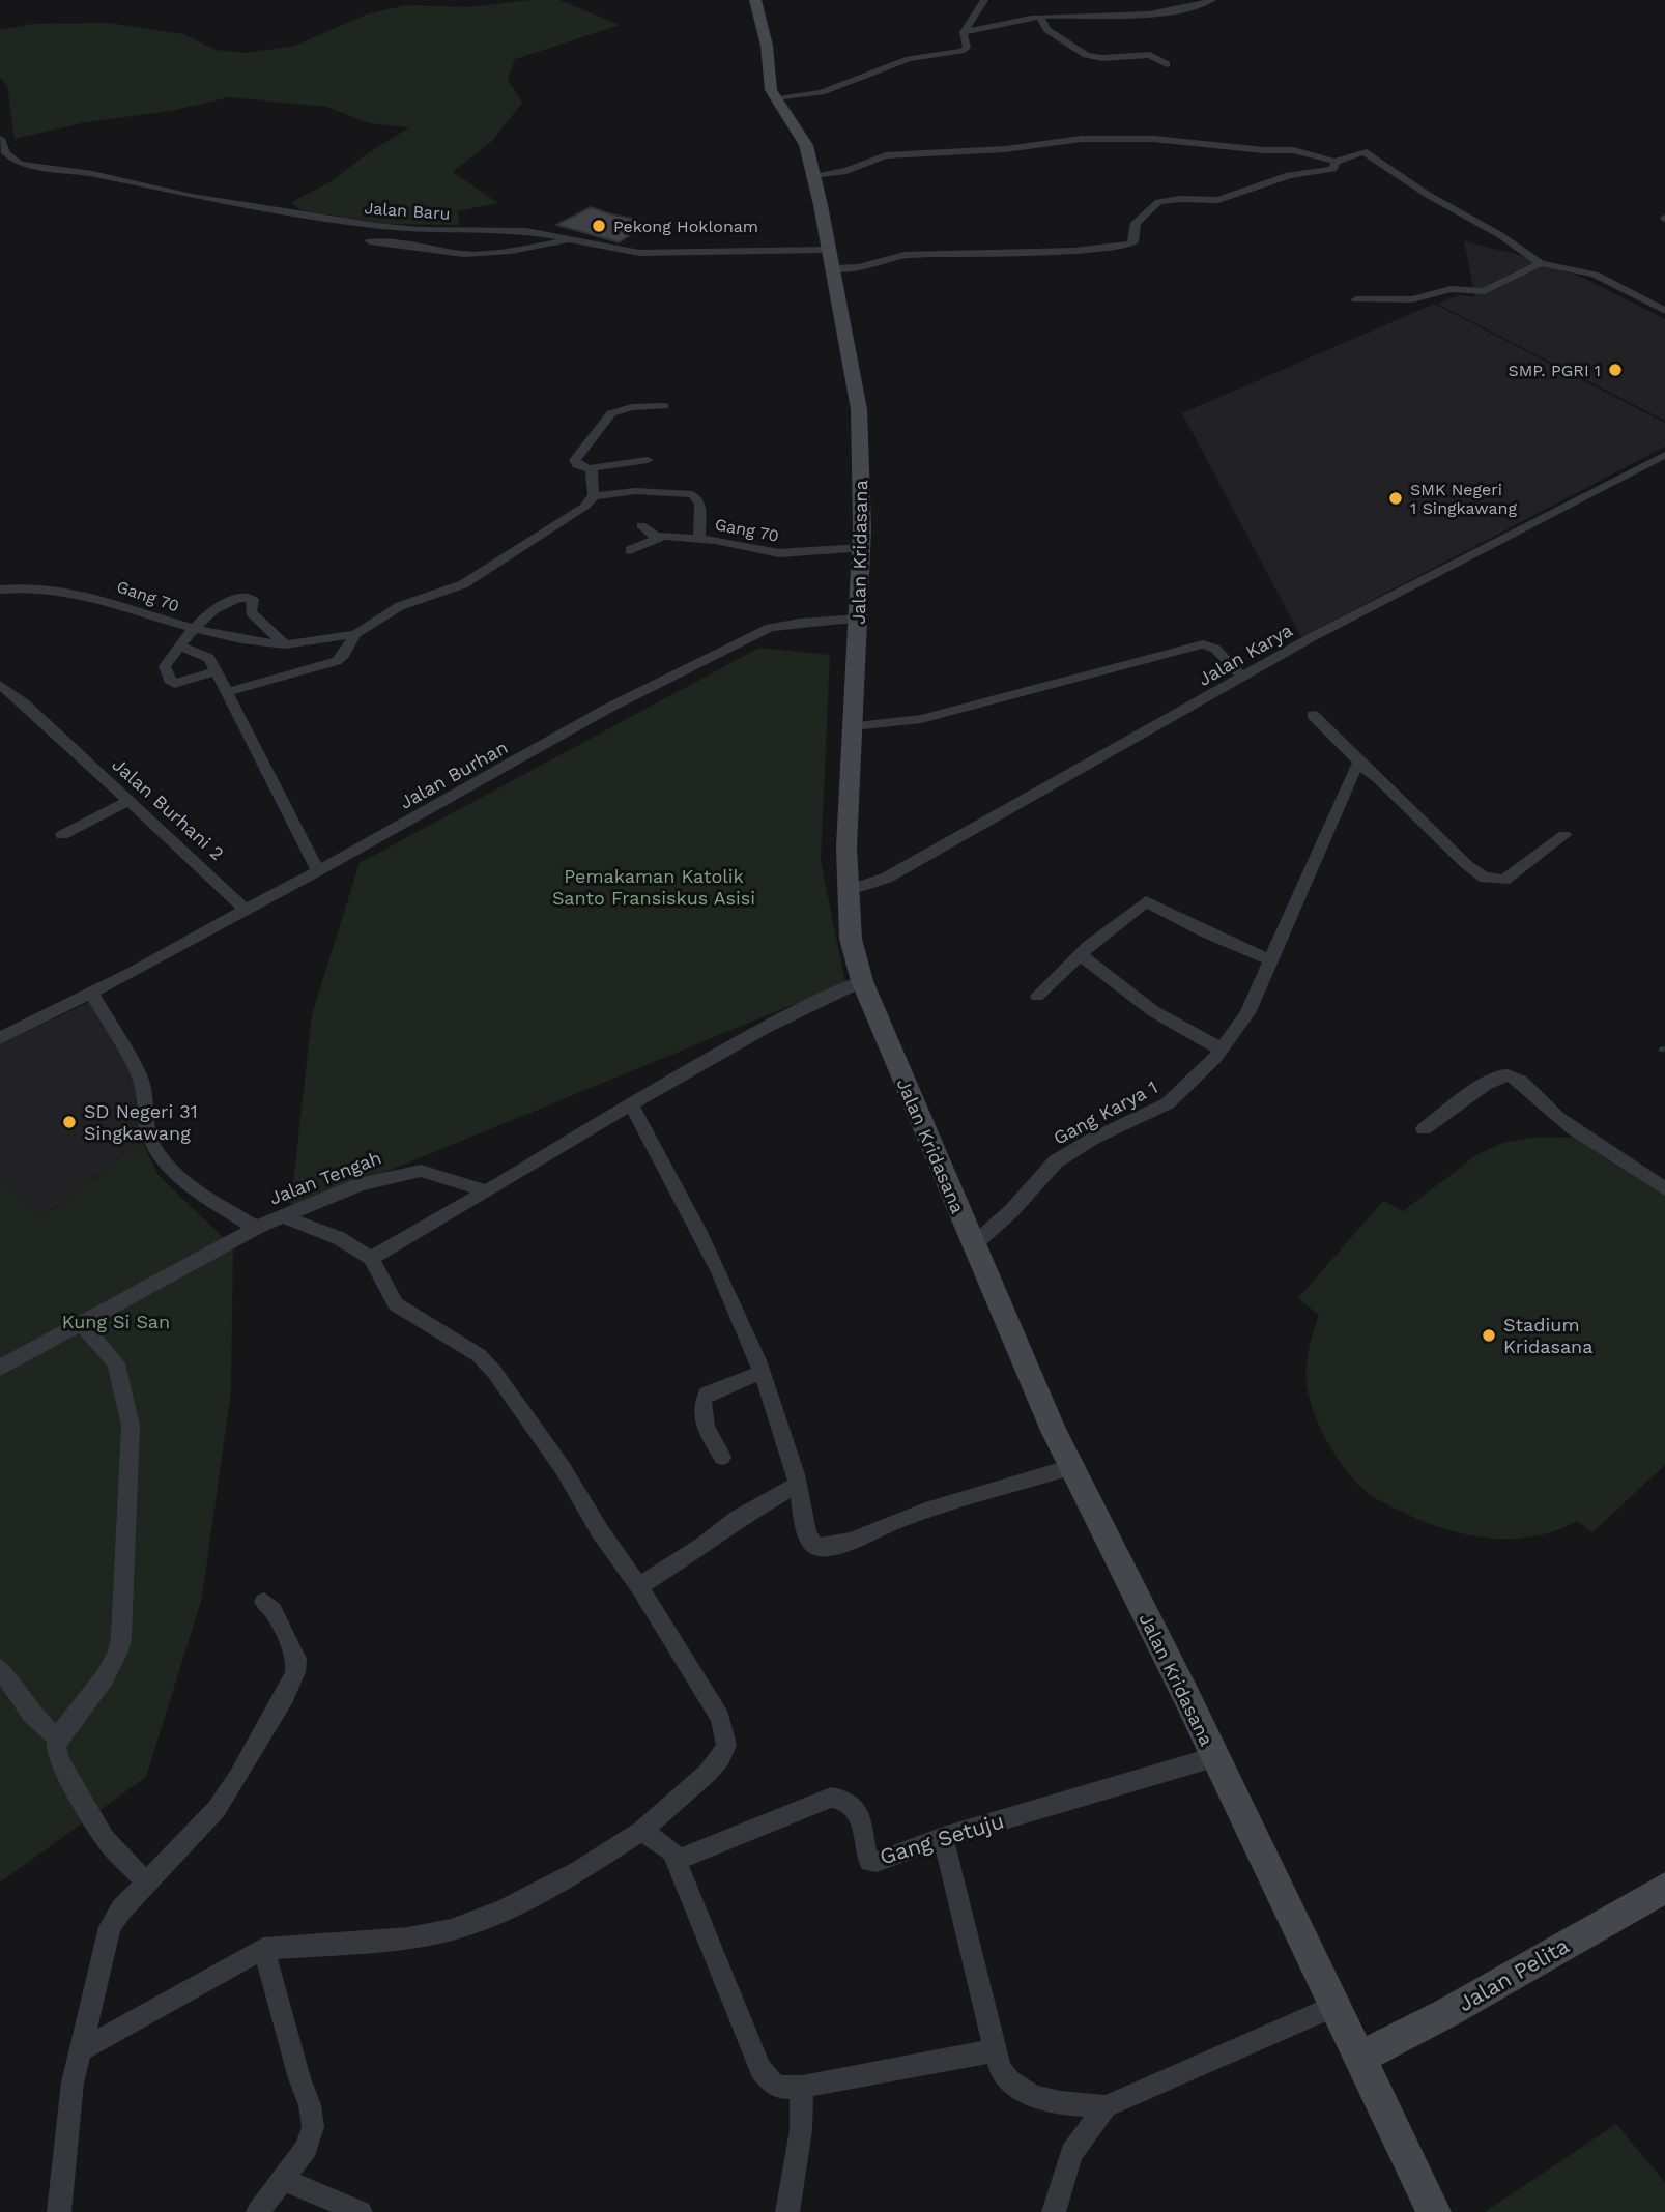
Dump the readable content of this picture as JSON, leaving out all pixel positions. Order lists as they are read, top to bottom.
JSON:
{
  "streets": {
    "street": [
      "Jalan Baru",
      "Gang 70",
      "Jalan Kridasana",
      "Jalan Karya",
      "Jalan Burhan",
      "Jalan Burhani 2",
      "Gang Karya 1",
      "Jalan Tengah",
      "Gang Setuju",
      "Jalan Pelita"
    ]
  },
  "crossings": [
    ["Jalan Baru", "Jalan Kridasana"],
    ["Gang 70", "Jalan Kridasana"],
    ["Jalan Kridasana", "Jalan Karya"],
    ["Jalan Kridasana", "Jalan Burhan"],
    ["Jalan Kridasana", "Gang Karya 1"],
    ["Jalan Kridasana", "Gang Setuju"],
    ["Jalan Kridasana", "Jalan Pelita"]
  ],
  "parks": ["Pemakaman Katolik Santo Fransiskus Asisi", "Kung Si San"],
  "places": [
    "Pekong Hoklonam",
    "SMP. PGRI 1",
    "SMK Negeri 1 Singkawang",
    "SD Negeri 31 Singkawang",
    "Stadium Kridasana"
  ]
}
